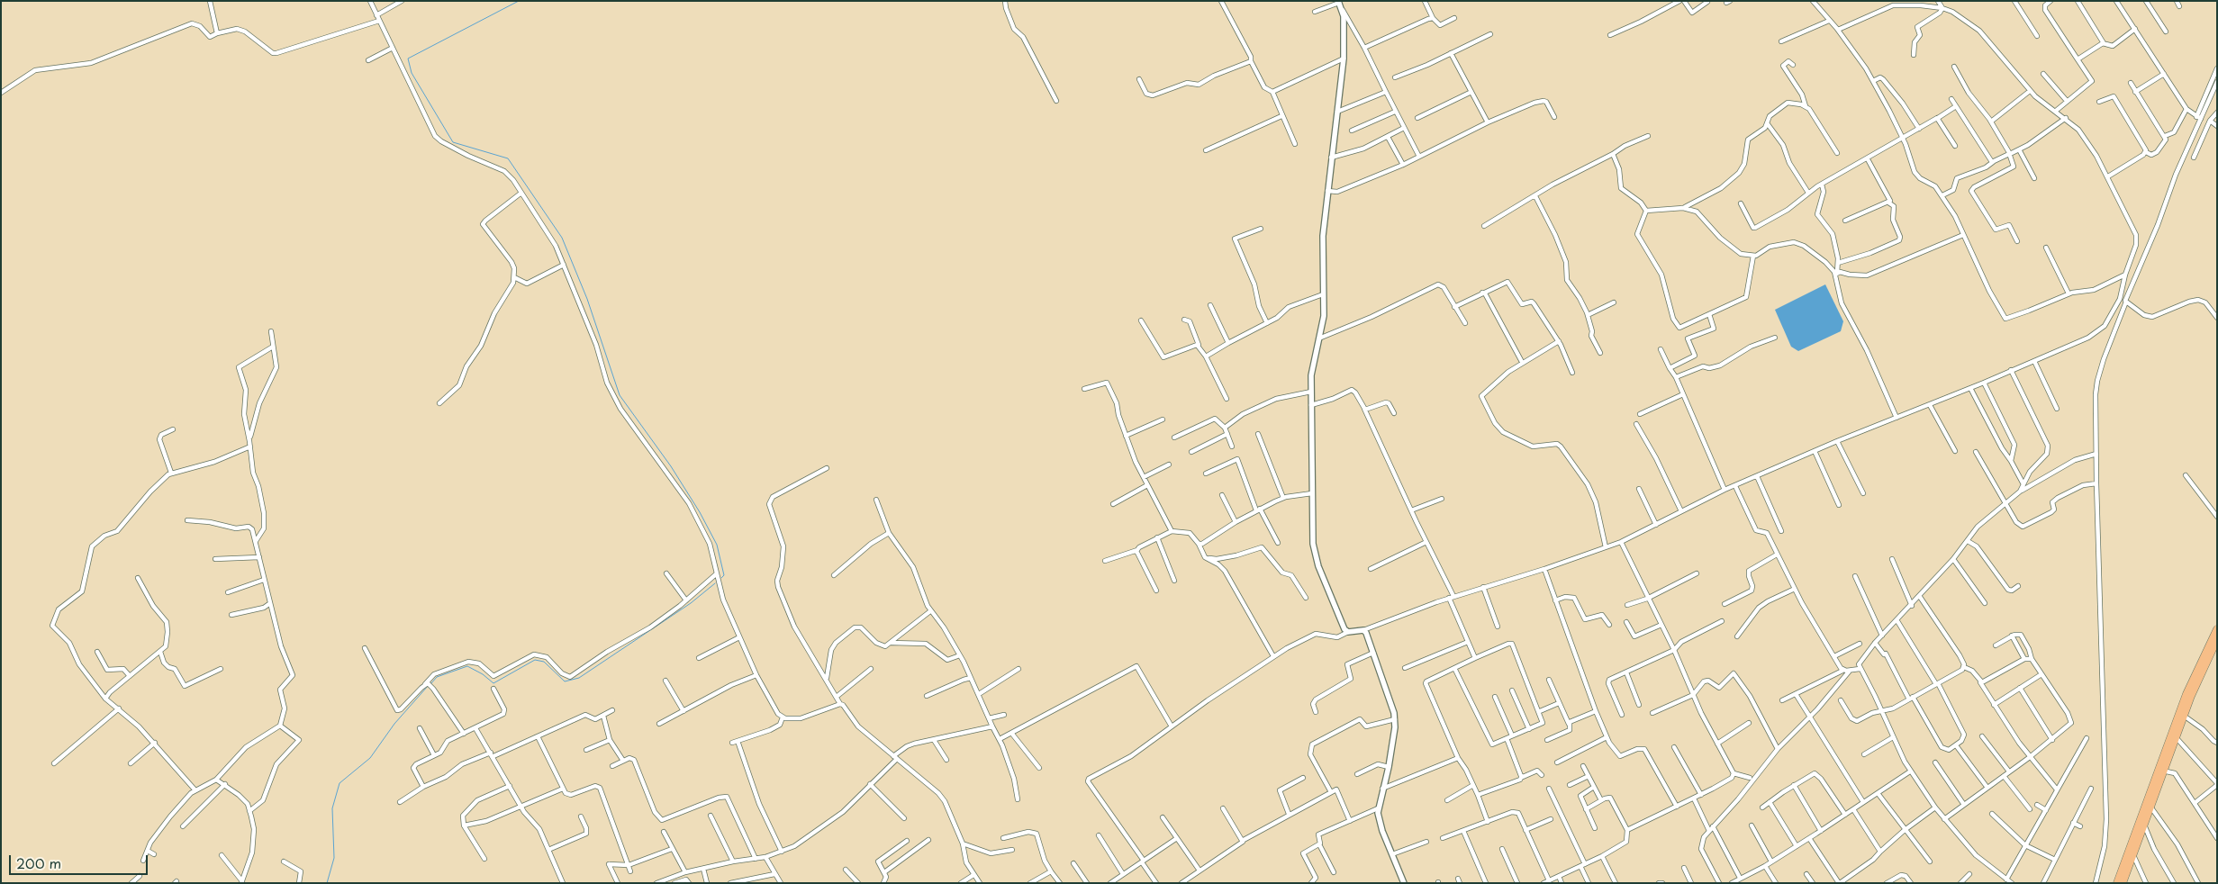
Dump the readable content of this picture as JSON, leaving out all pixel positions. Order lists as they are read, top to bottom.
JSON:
{
  "scale_bar": "200 m"
}
